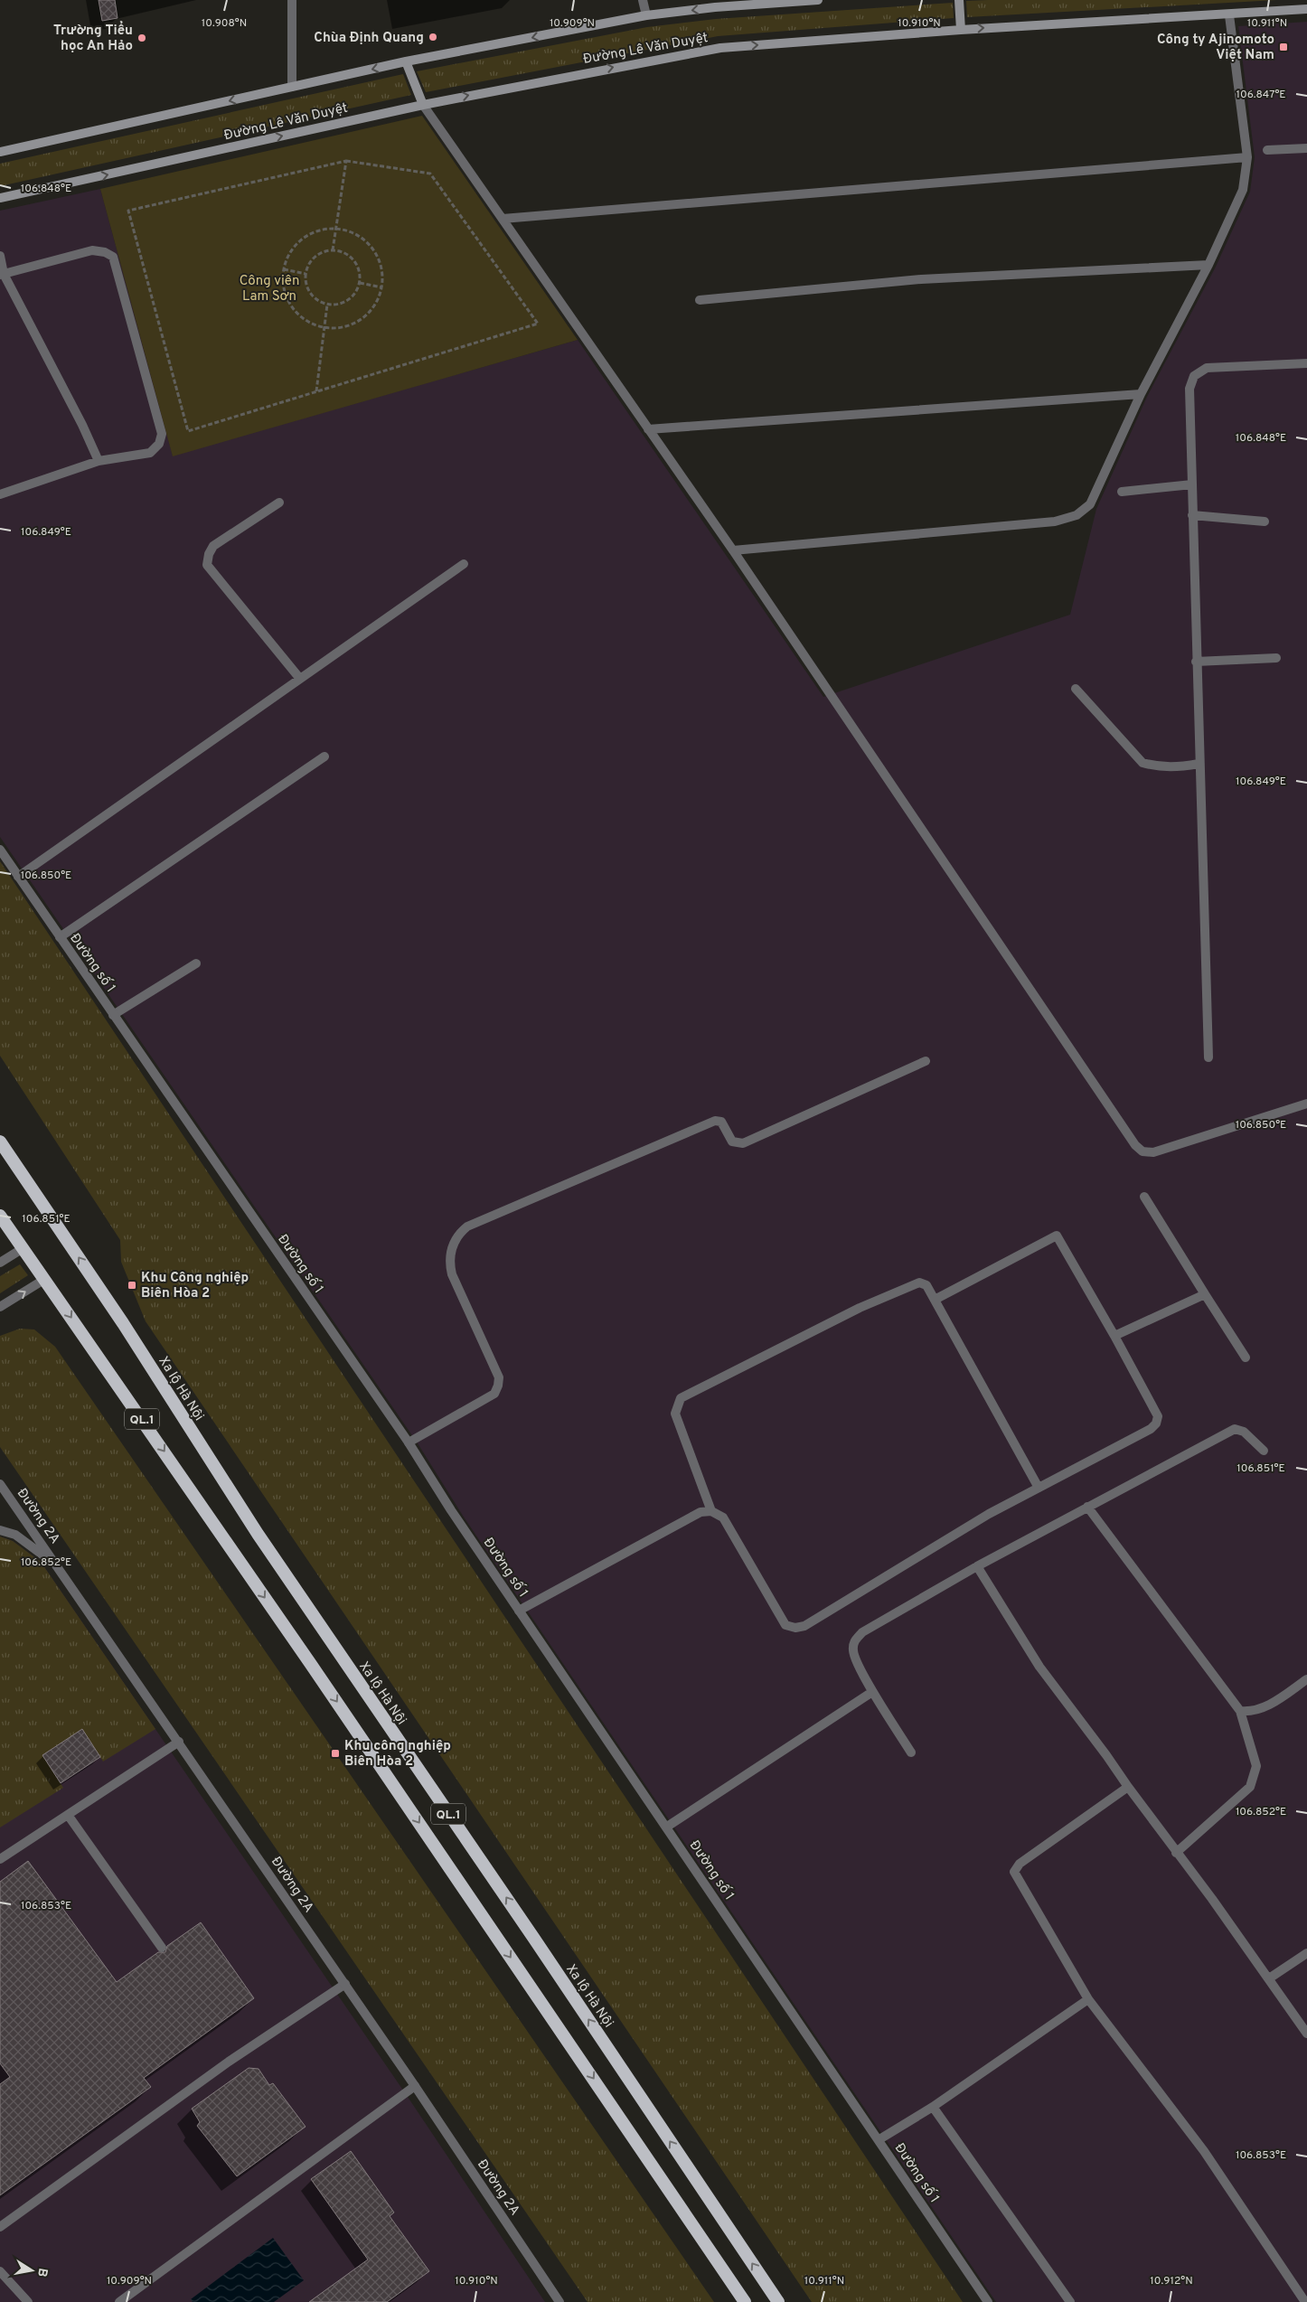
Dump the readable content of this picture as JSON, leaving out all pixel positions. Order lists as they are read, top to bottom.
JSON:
{
  "streets": {
    "highway": ["Xa lộ Hà Nội", "QL.1"],
    "main road": ["Đường Lê Văn Duyệt"],
    "street": ["Đường số 1", "Đường 2A"]
  },
  "parks": ["Công viên Lam Sơn"],
  "places": {
    "other": ["Chùa Định Quang", "Trường Tiểu học An Hảo"],
    "transit": ["Công ty Ajinomoto Việt Nam", "Khu Công nghiệp Biên Hòa 2", "Khu công nghiệp Biên Hòa 2"]
  },
  "north": "right",
  "coordinates": [
    "10.908°N",
    "10.909°N",
    "10.910°N",
    "10.911°N",
    "106.847°E",
    "106.848°E",
    "106.849°E",
    "106.850°E",
    "106.851°E",
    "106.852°E",
    "106.853°E",
    "10.912°N"
  ]
}
